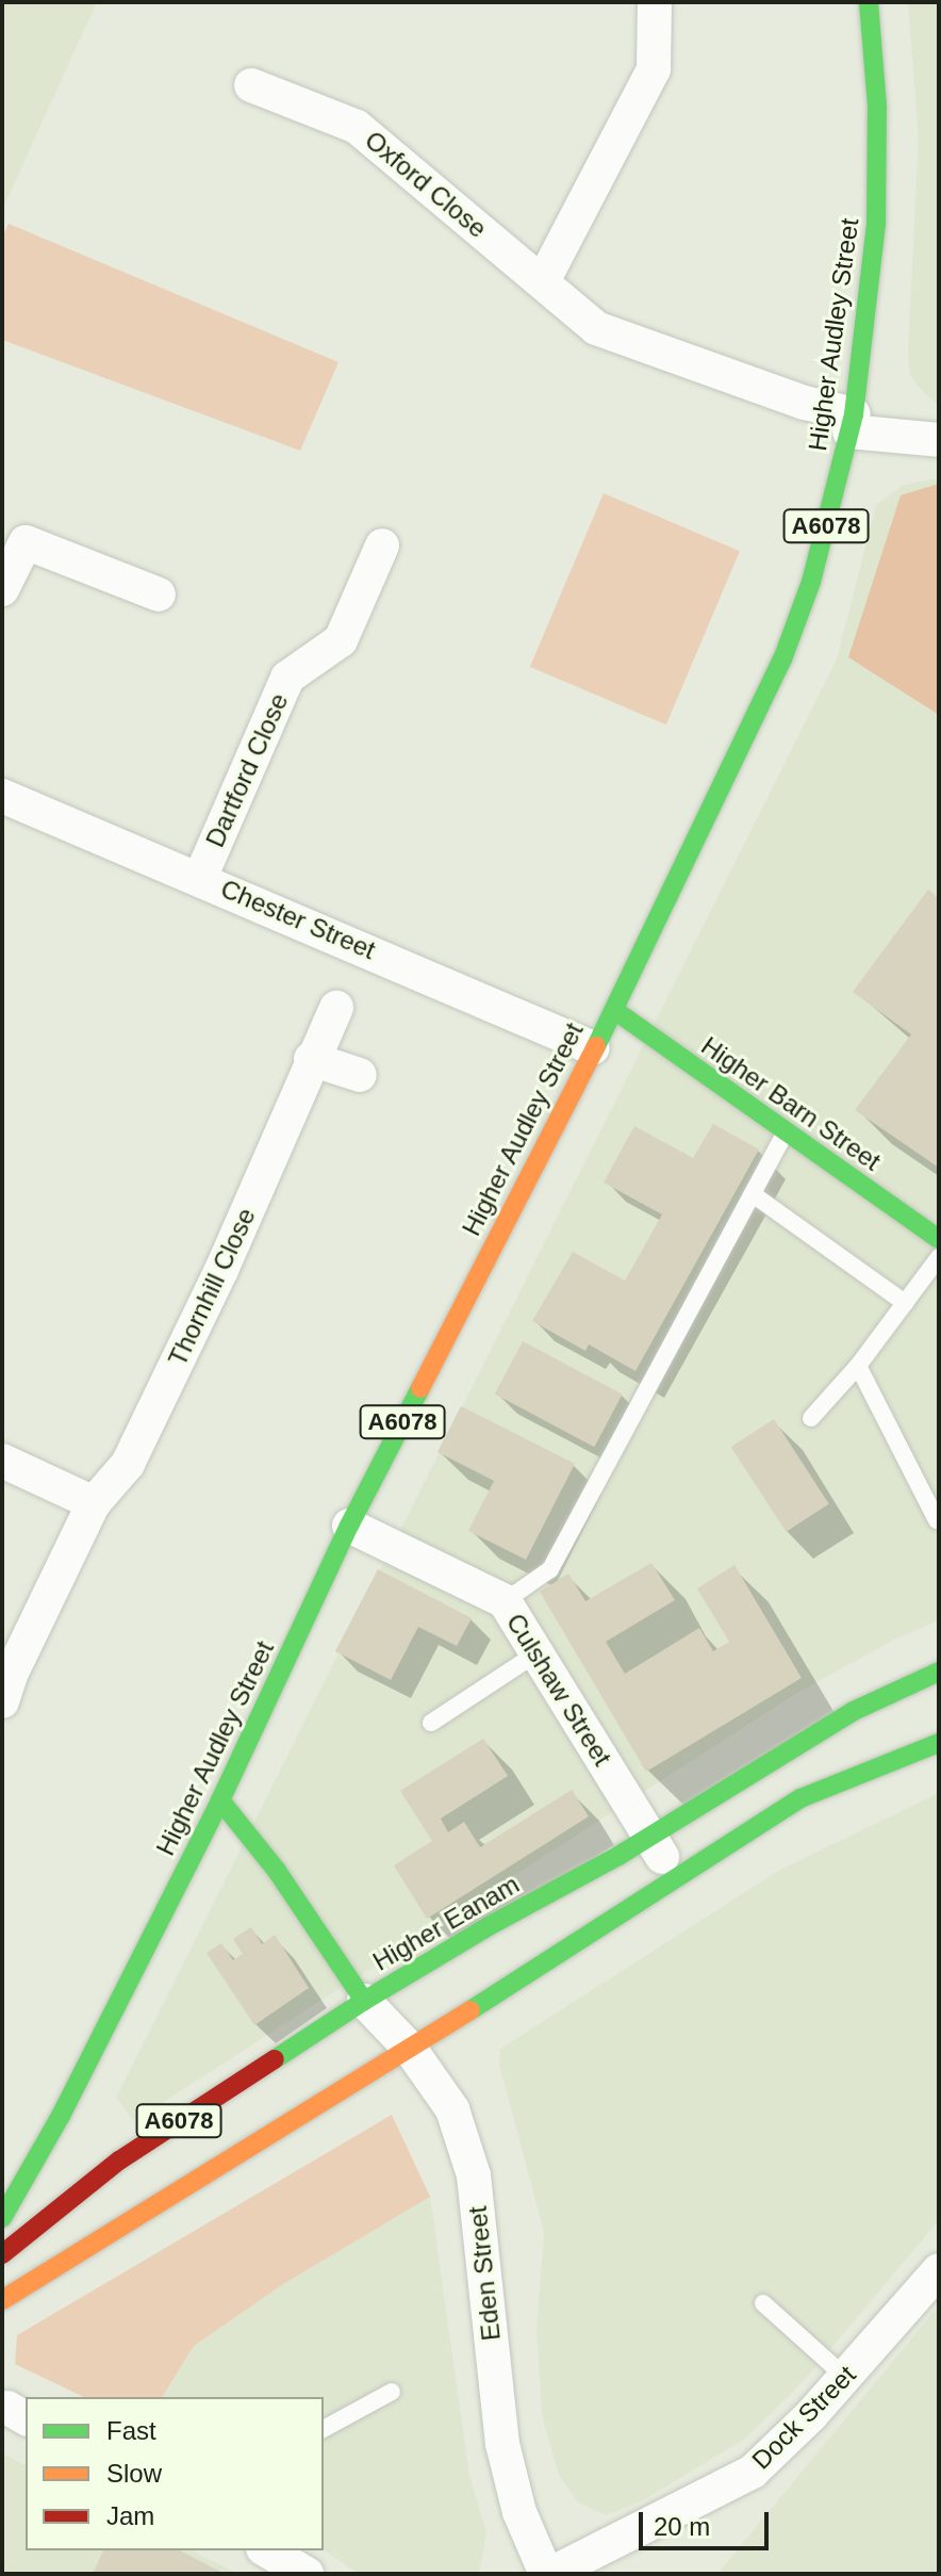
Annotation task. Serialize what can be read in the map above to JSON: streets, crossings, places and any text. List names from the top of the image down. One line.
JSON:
{"streets":{"highway":["Higher Audley Street","A6078","Higher Barn Street","Higher Eanam"],"street":["Oxford Close","Dartford Close","Chester Street","Thornhill Close","Culshaw Street","Eden Street","Dock Street"]},"crossings":[["Oxford Close","Higher Audley Street"],["Higher Audley Street","Chester Street"],["Higher Audley Street","Higher Barn Street"],["Higher Audley Street","Culshaw Street"],["A6078","Culshaw Street"],["A6078","Eden Street"],["Dartford Close","Chester Street"],["Culshaw Street","Higher Eanam"],["Higher Eanam","Eden Street"],["Eden Street","Dock Street"]],"legend":["Fast","Slow","Jam"],"scale_bar":"20 m"}
